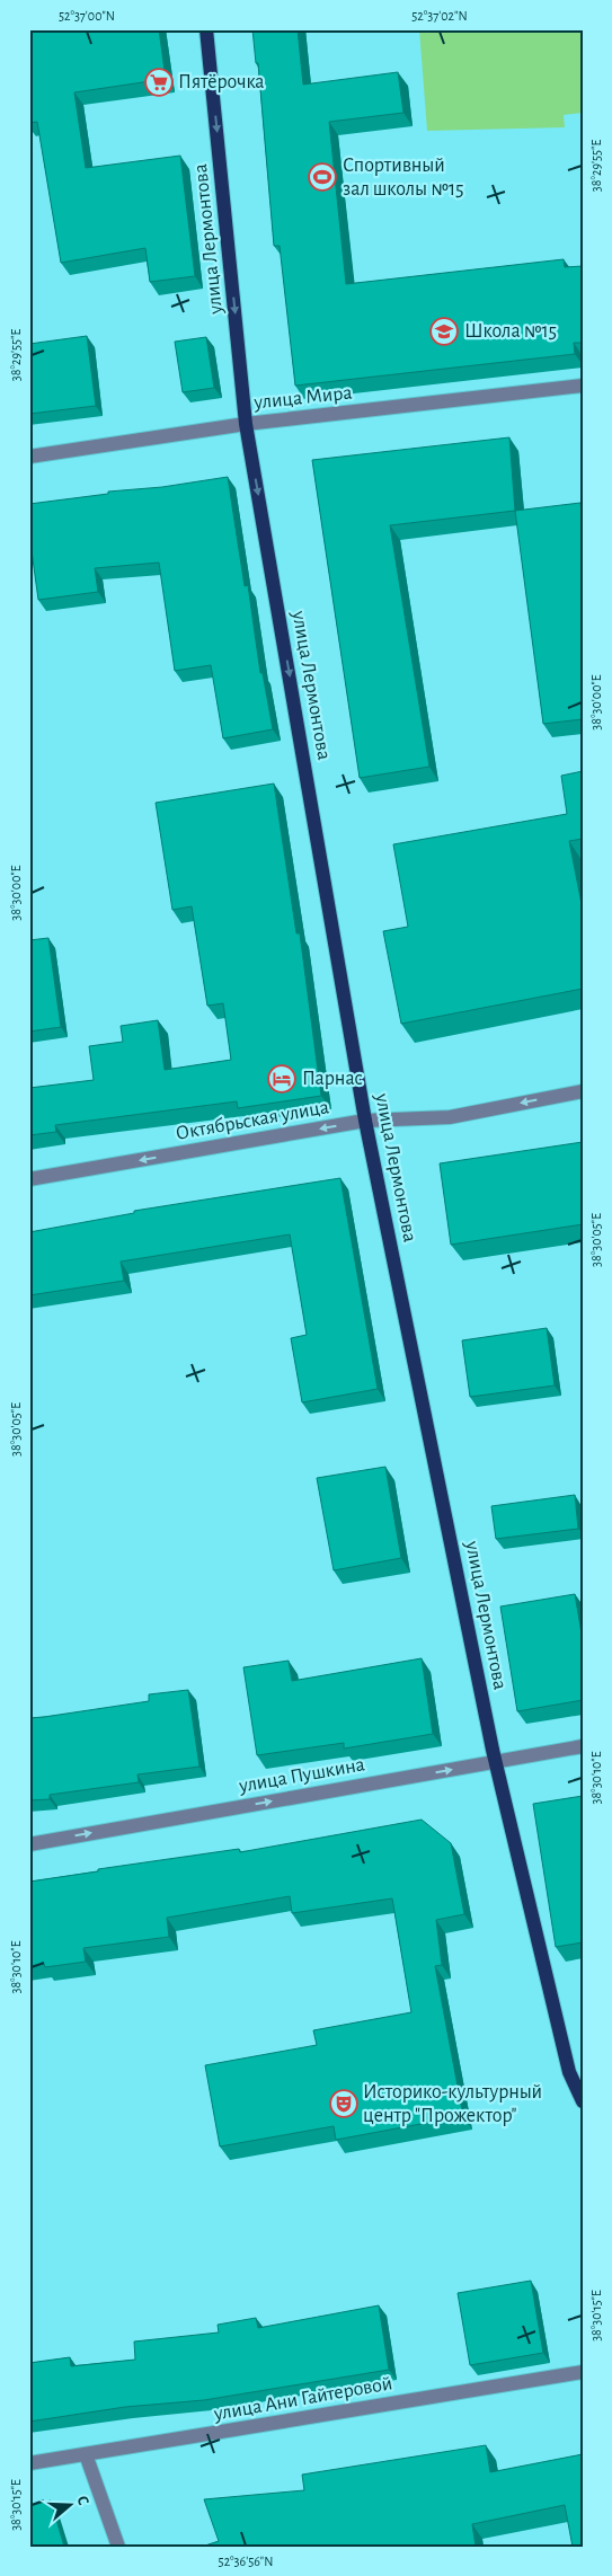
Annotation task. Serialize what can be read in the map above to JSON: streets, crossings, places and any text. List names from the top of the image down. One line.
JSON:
{"streets":{"main road":["улица Лермонтова"],"street":["улица Мира","Октябрьская улица","улица Пушкина","улица Ани Гайтеровой"]},"crossings":[["улица Лермонтова","улица Мира"],["улица Лермонтова","Октябрьская улица"],["улица Лермонтова","улица Пушкина"]],"one_way":["улица Лермонтова","Октябрьская улица","улица Пушкина"],"places":{"supermarket":["Пятёрочка"],"sports":["Спортивный зал школы №15"],"school or university":["Школа №15"],"hotel":["Парнас"],"theatre":["Историко-культурный центр \"Прожектор\""]},"north":"right","coordinates":["52°37'00\"N","52°37'02\"N","38°29'55\"E","38°30'00\"E","38°30'05\"E","38°30'10\"E","38°30'15\"E","52°36'56\"N"]}
